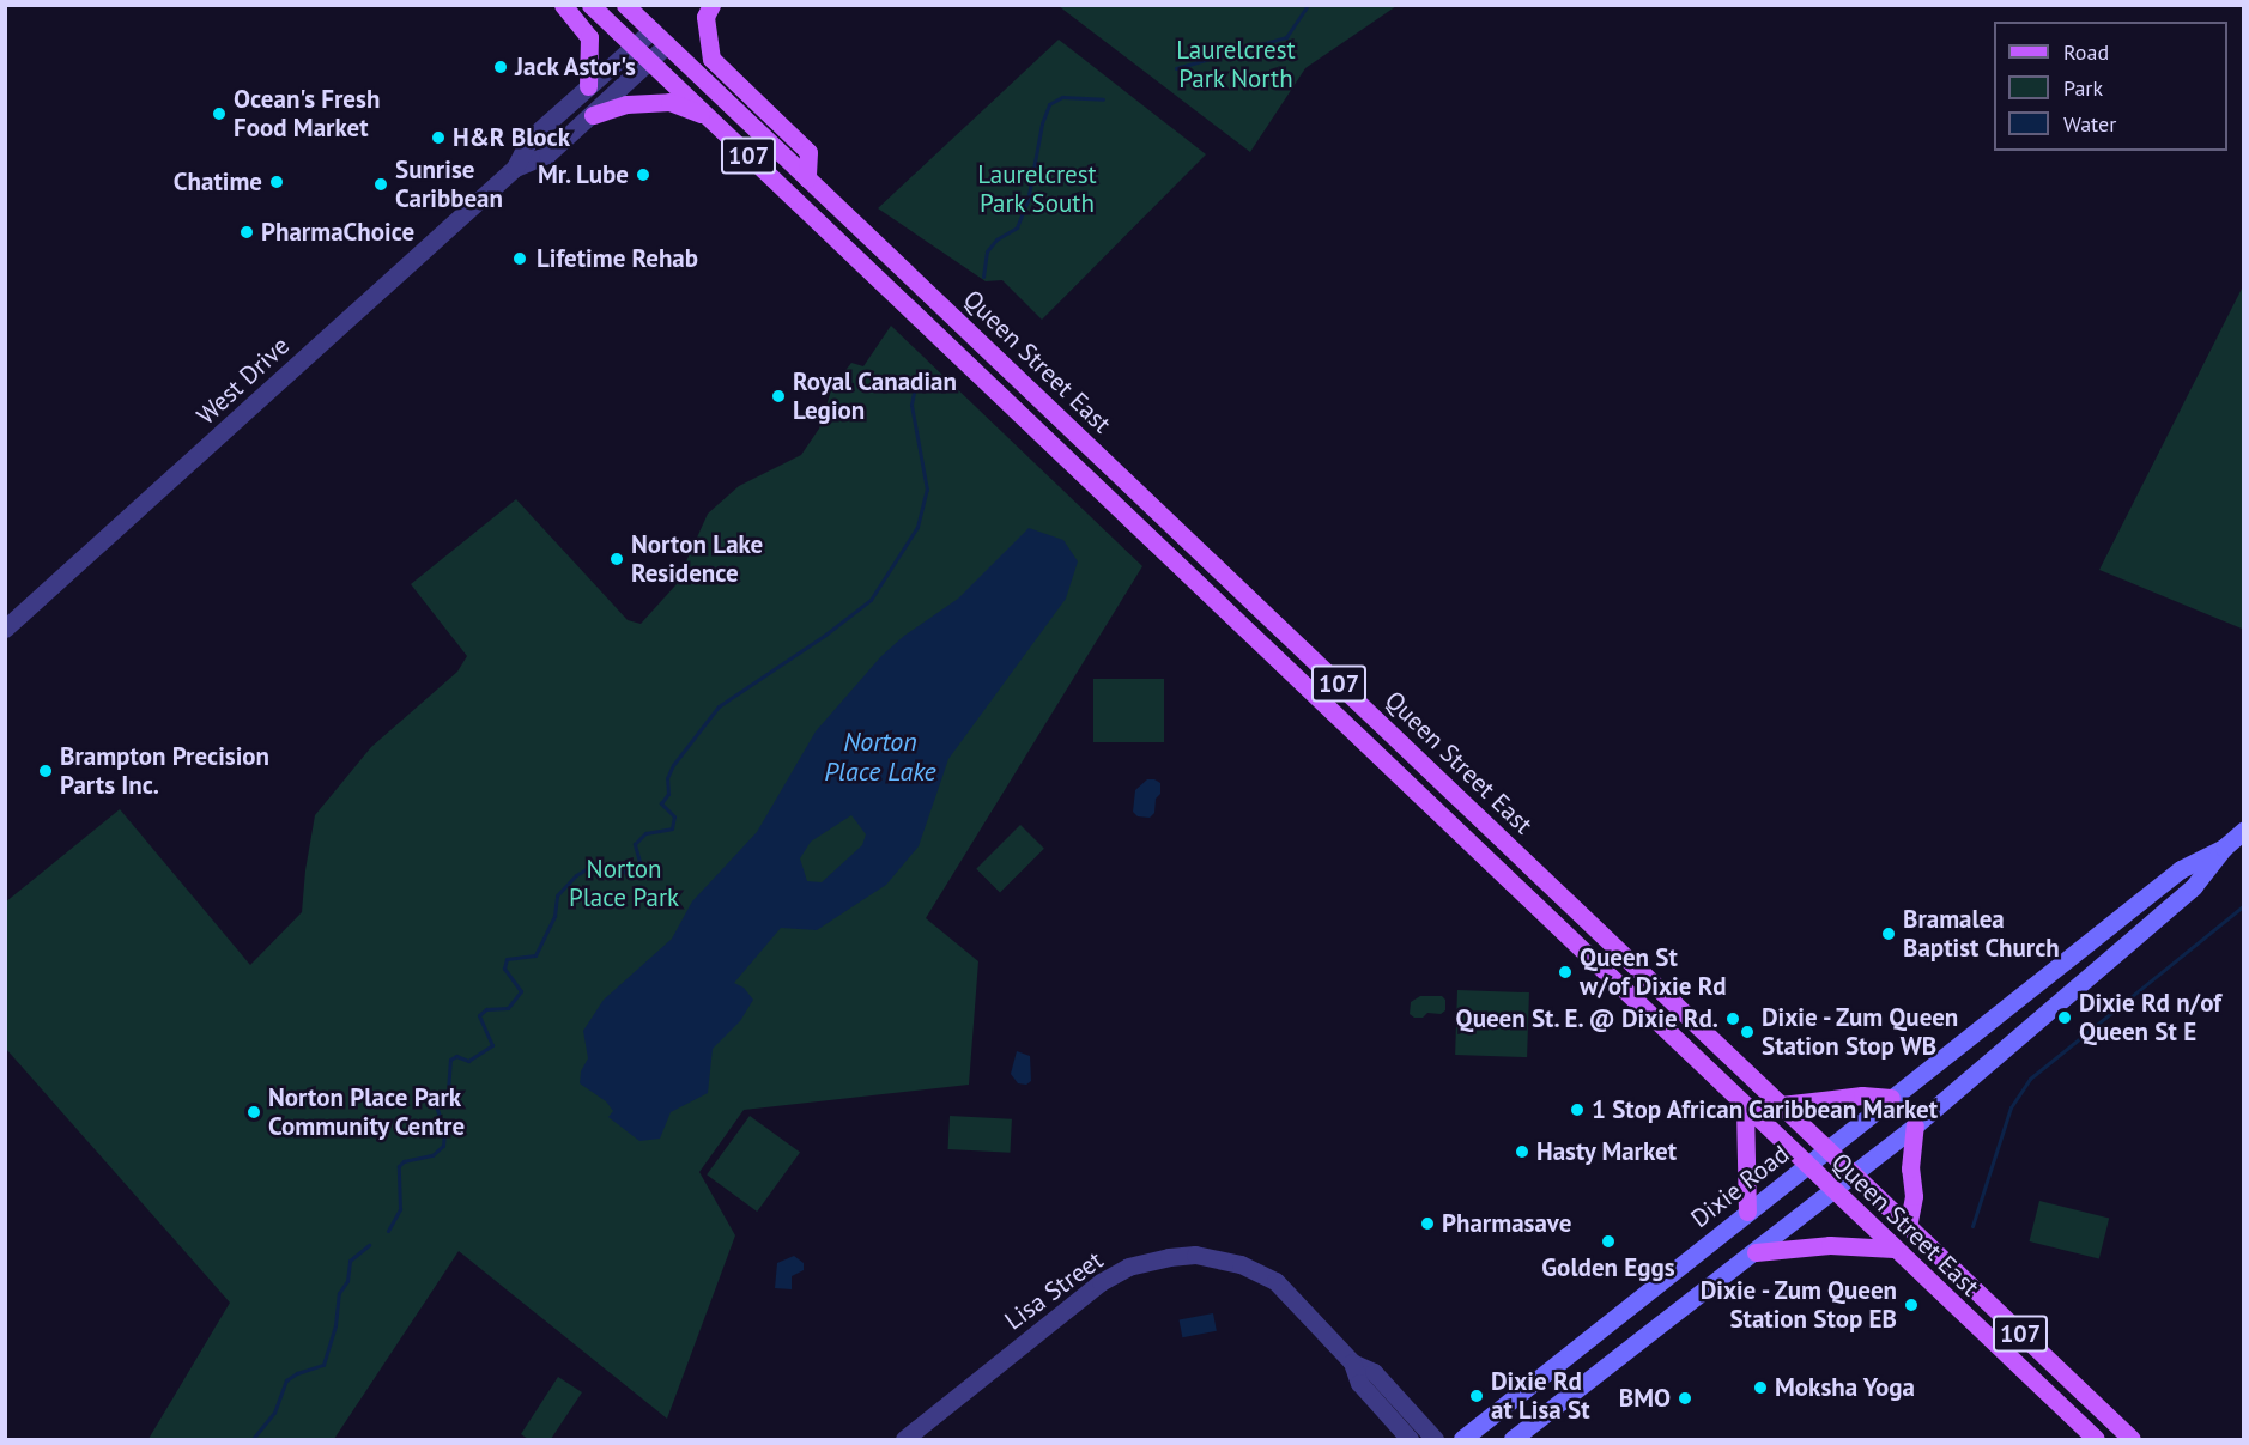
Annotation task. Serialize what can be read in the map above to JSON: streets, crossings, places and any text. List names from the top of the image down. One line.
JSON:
{"streets":{"main road":["107","Queen Street East","Dixie Road"],"street":["West Drive","Lisa Street"]},"crossings":[["Queen Street East","West Drive"],["Queen Street East","Dixie Road"]],"water":["Norton Place Lake"],"parks":["Laurelcrest Park North","Laurelcrest Park South","Norton Place Park"],"places":["Jack Astor's","Ocean's Fresh Food Market","H&R Block","Mr. Lube","Chatime","Sunrise Caribbean","PharmaChoice","Lifetime Rehab","Royal Canadian Legion","Norton Lake Residence","Brampton Precision Parts Inc.","Bramalea Baptist Church","Queen St w/of Dixie Rd","Dixie Rd n/of Queen St E","Queen St. E. @ Dixie Rd.","Dixie - Zum Queen Station Stop WB","1 Stop African Caribbean Market","Norton Place Park Community Centre","Hasty Market","Pharmasave","Golden Eggs","Dixie - Zum Queen Station Stop EB","Moksha Yoga","Dixie Rd at Lisa St","BMO"],"legend":["Road","Park","Water"]}
